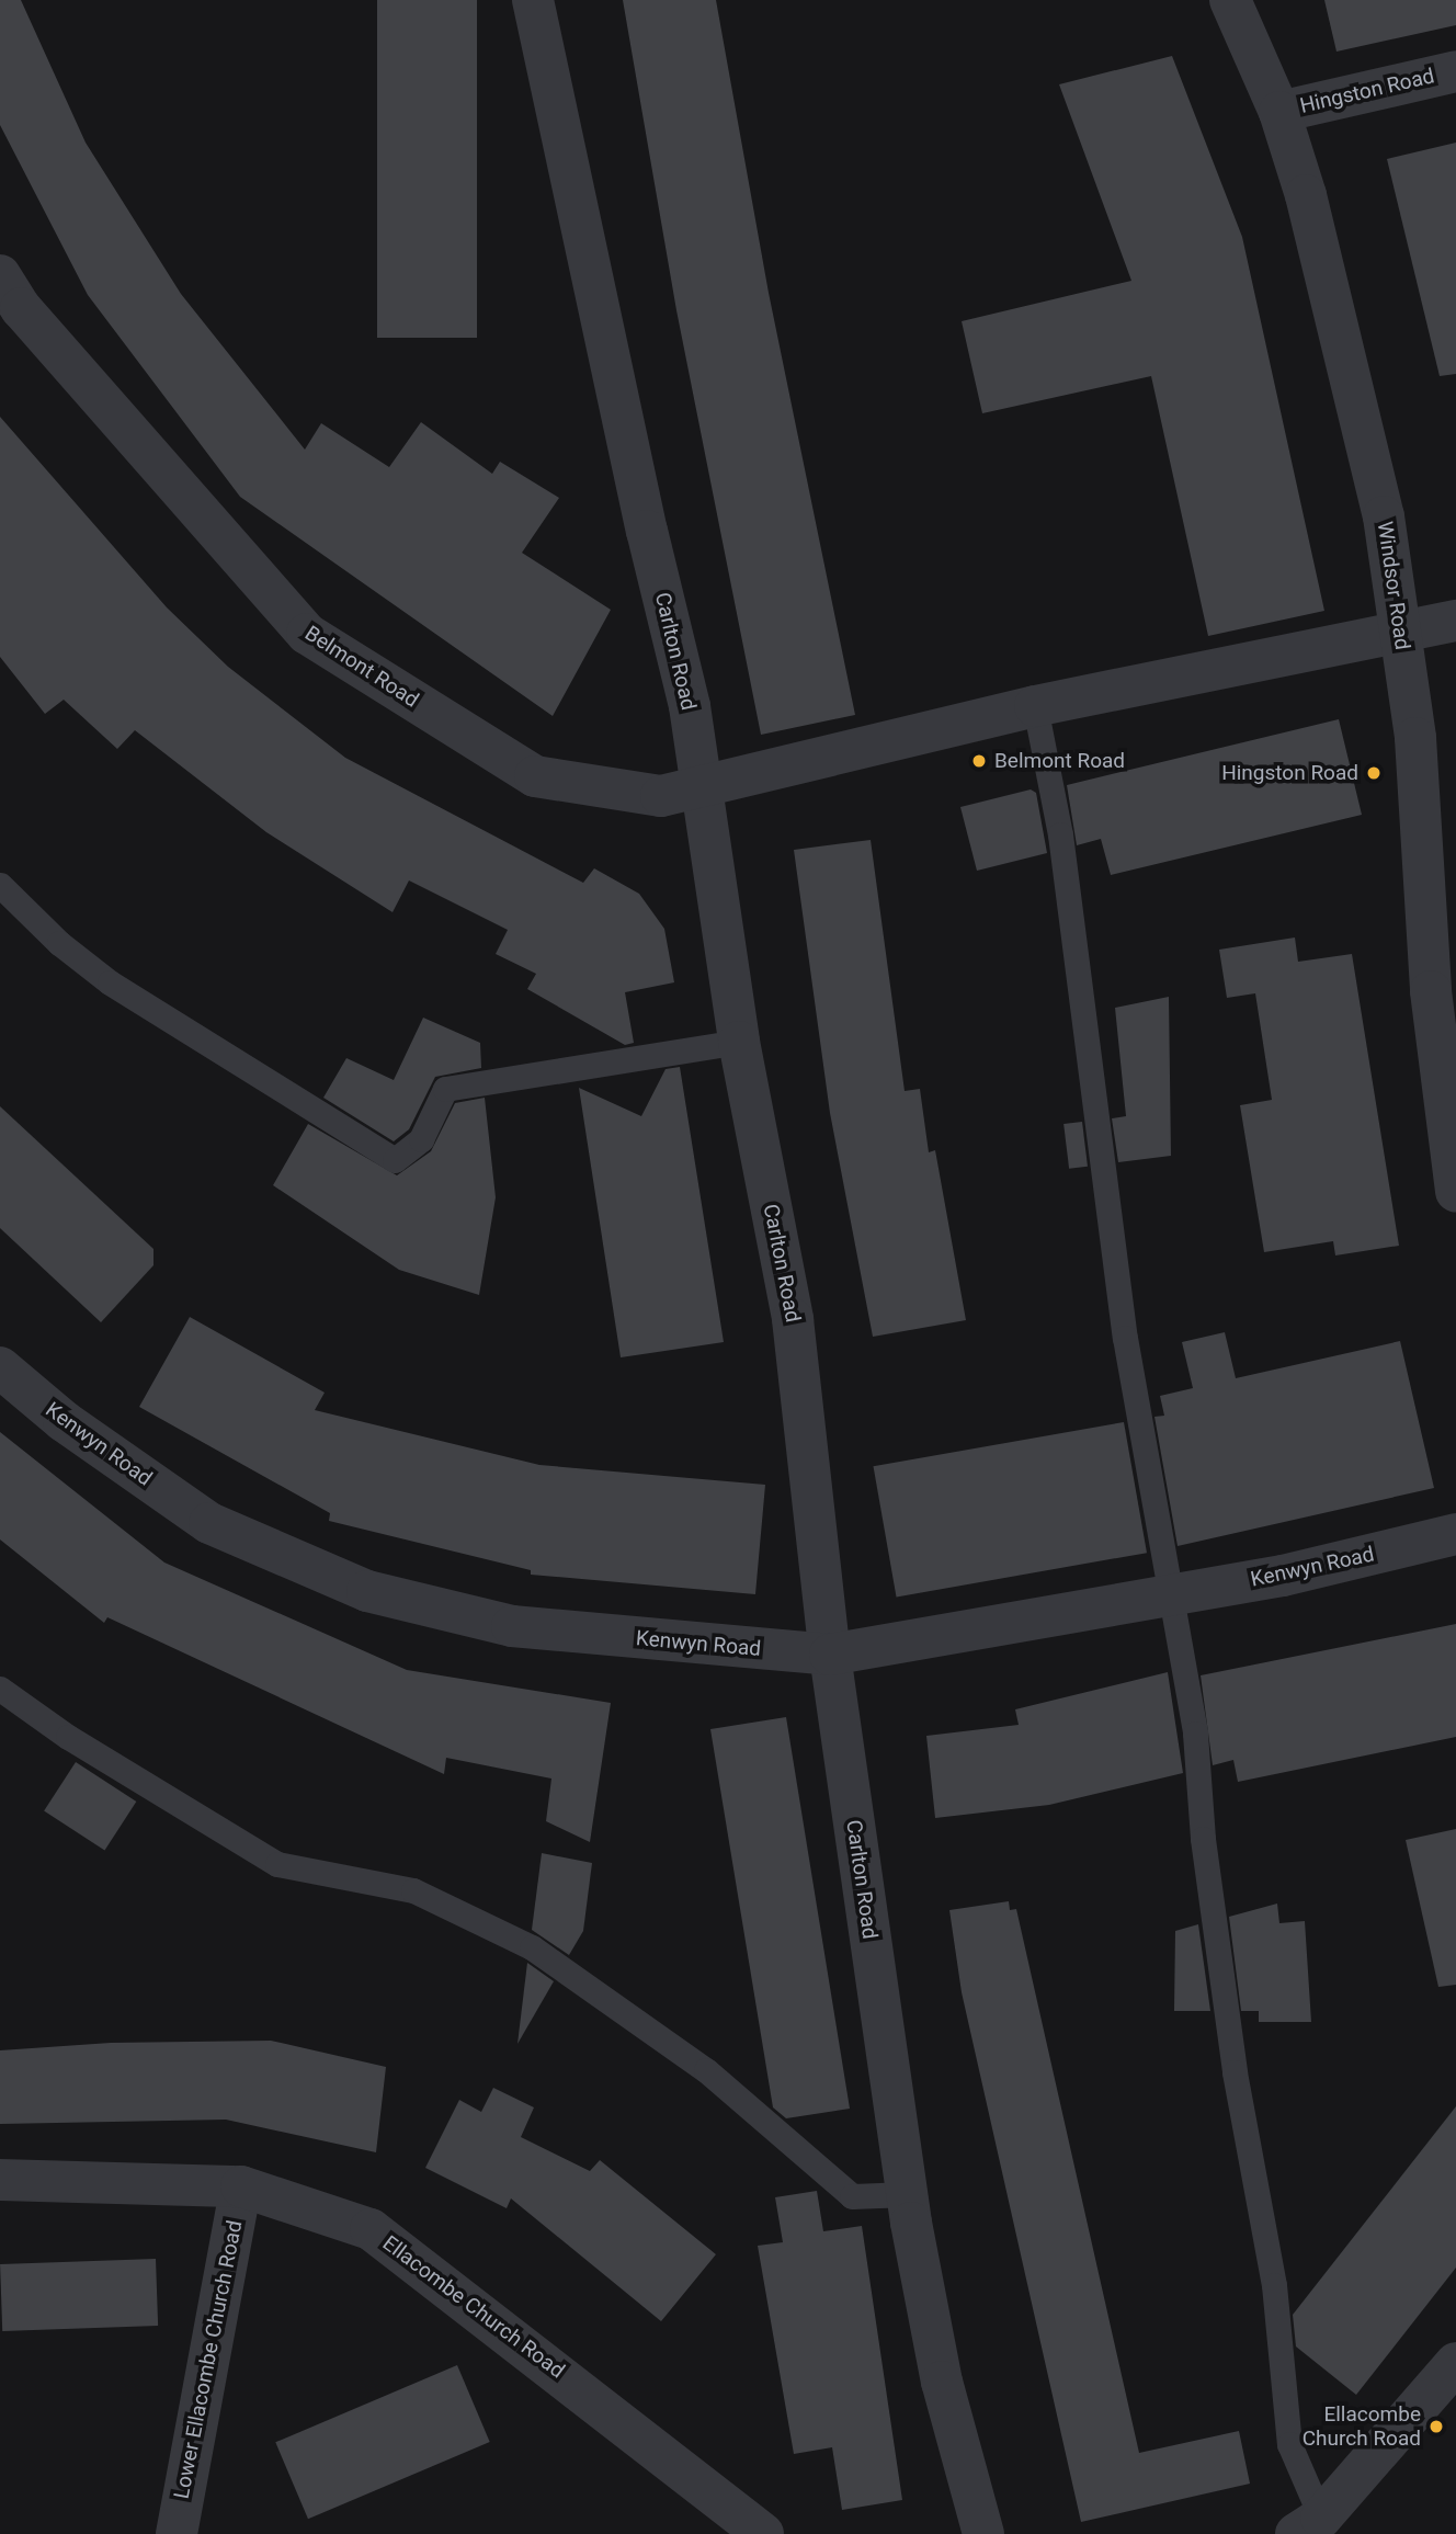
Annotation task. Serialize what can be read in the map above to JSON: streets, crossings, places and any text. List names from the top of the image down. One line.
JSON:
{"streets":{"street":["Hingston Road","Windsor Road","Carlton Road","Belmont Road","Kenwyn Road","Ellacombe Church Road","Lower Ellacombe Church Road"]},"crossings":[["Hingston Road","Windsor Road"],["Windsor Road","Belmont Road"],["Carlton Road","Belmont Road"],["Carlton Road","Kenwyn Road"],["Ellacombe Church Road","Lower Ellacombe Church Road"]],"places":["Belmont Road","Hingston Road","Ellacombe Church Road"]}
